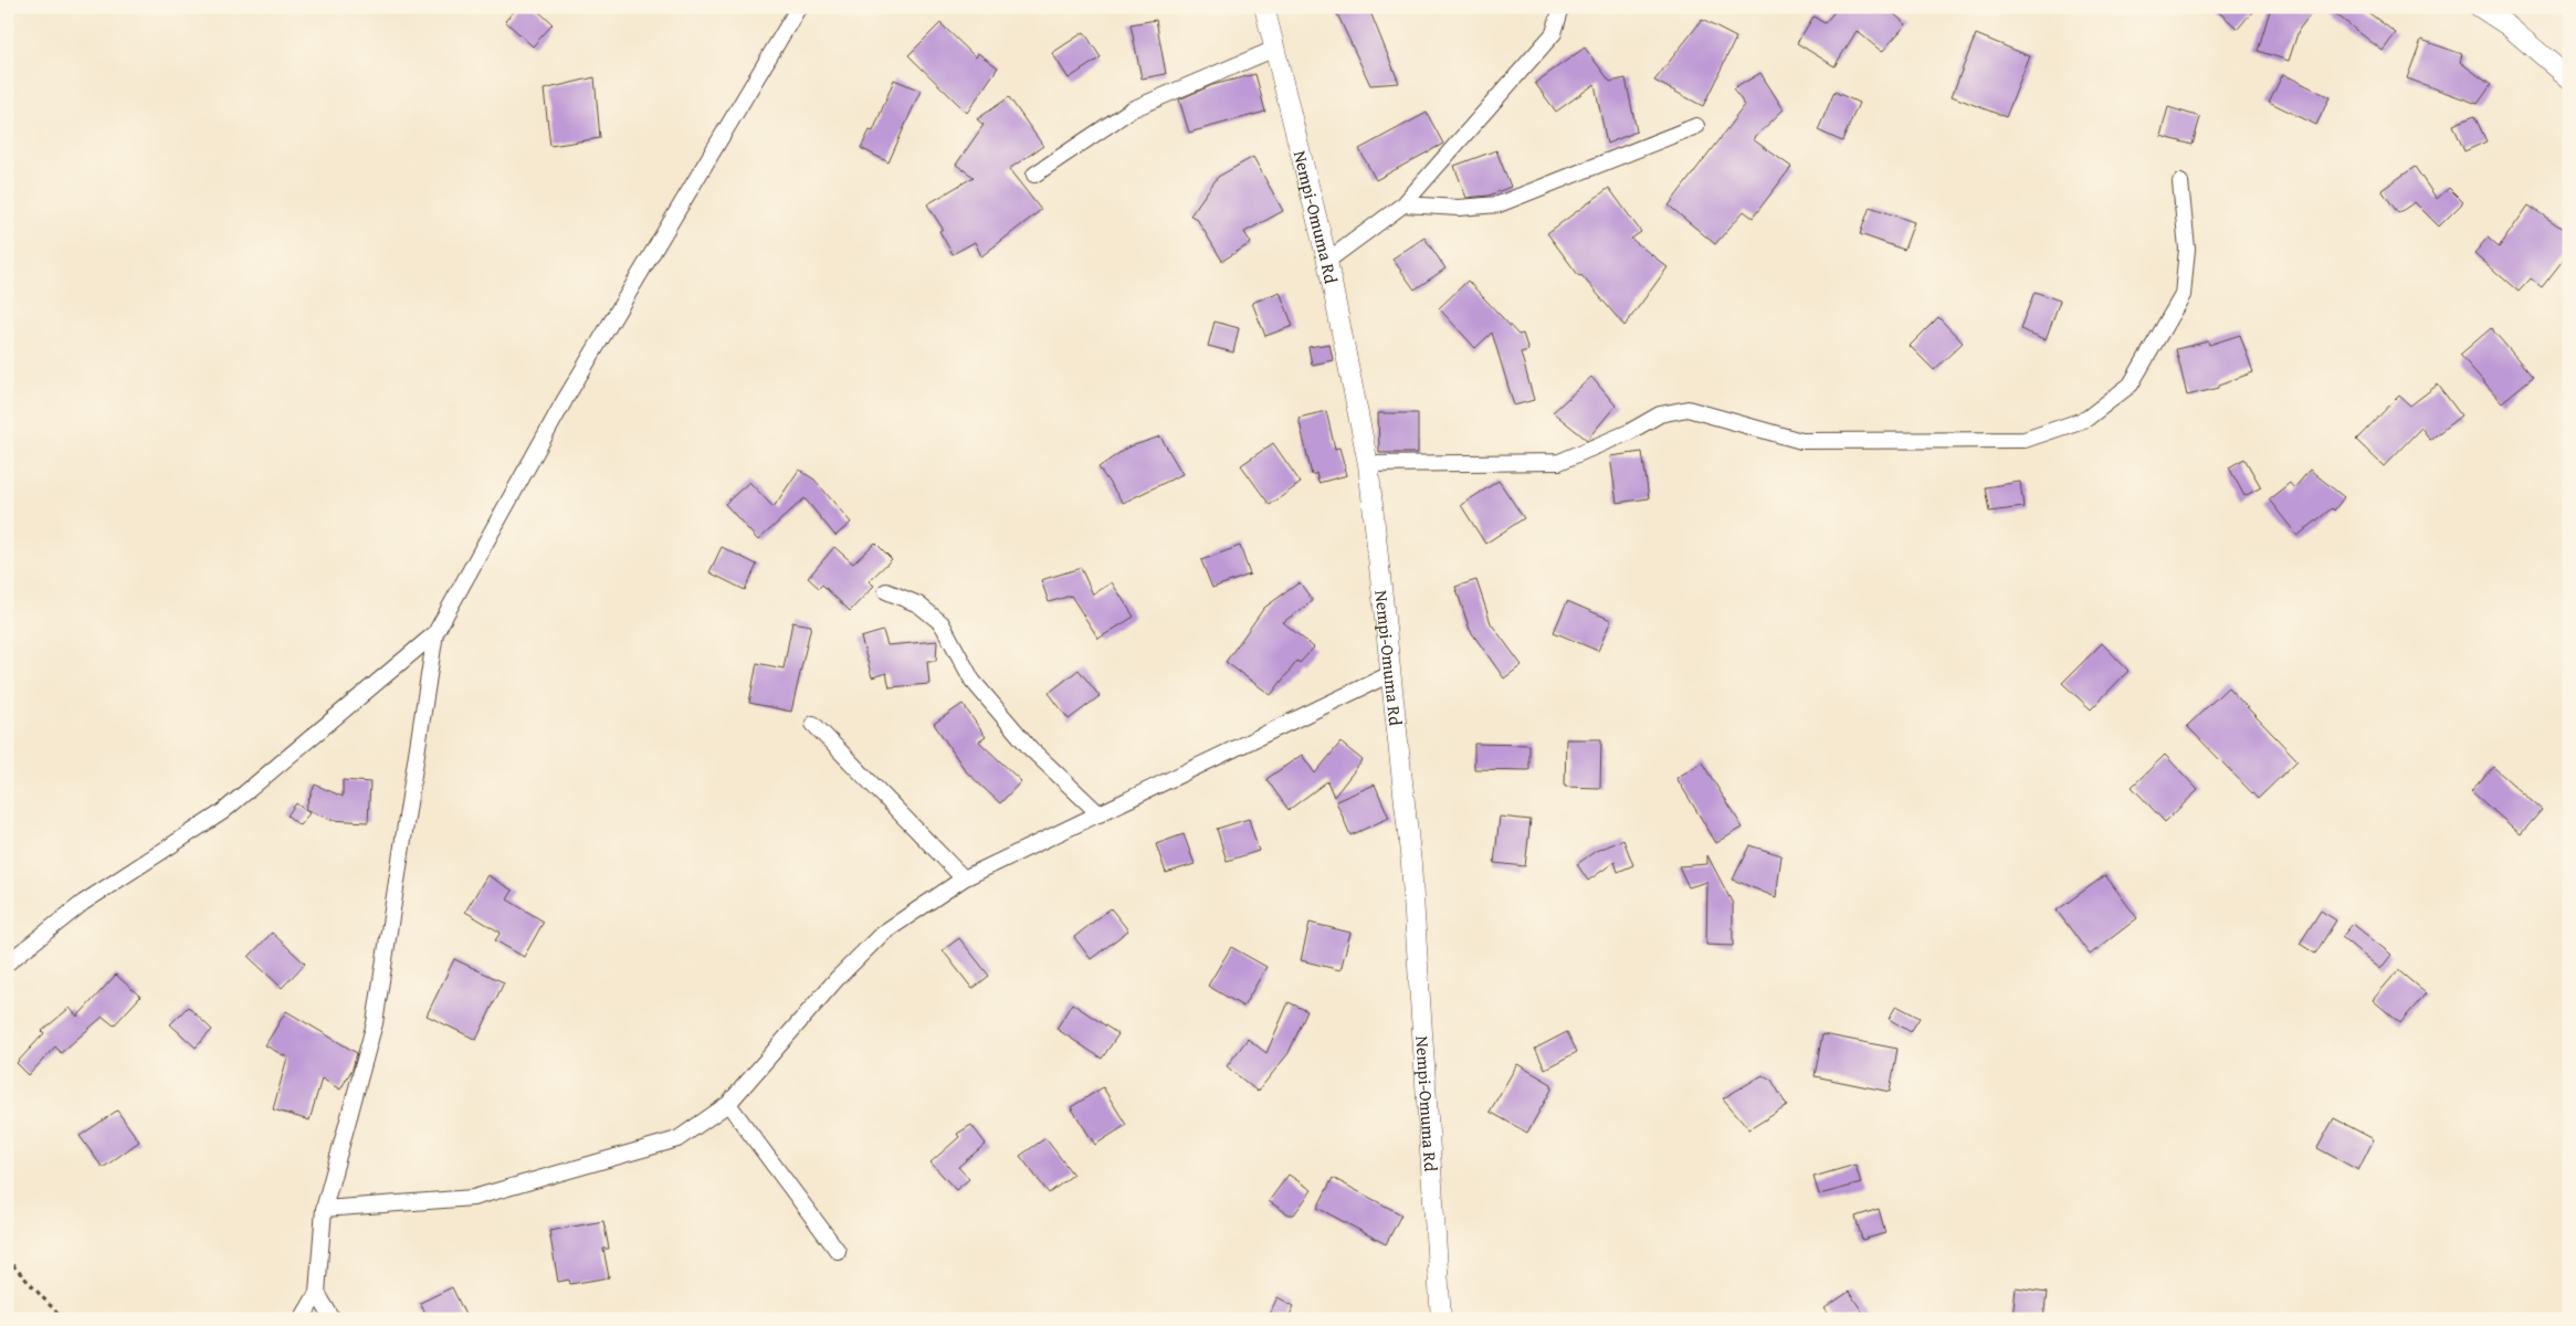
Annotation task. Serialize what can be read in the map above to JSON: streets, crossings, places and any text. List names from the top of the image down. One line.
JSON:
{"streets":{"street":["Nempi-Omuma Rd"]}}
